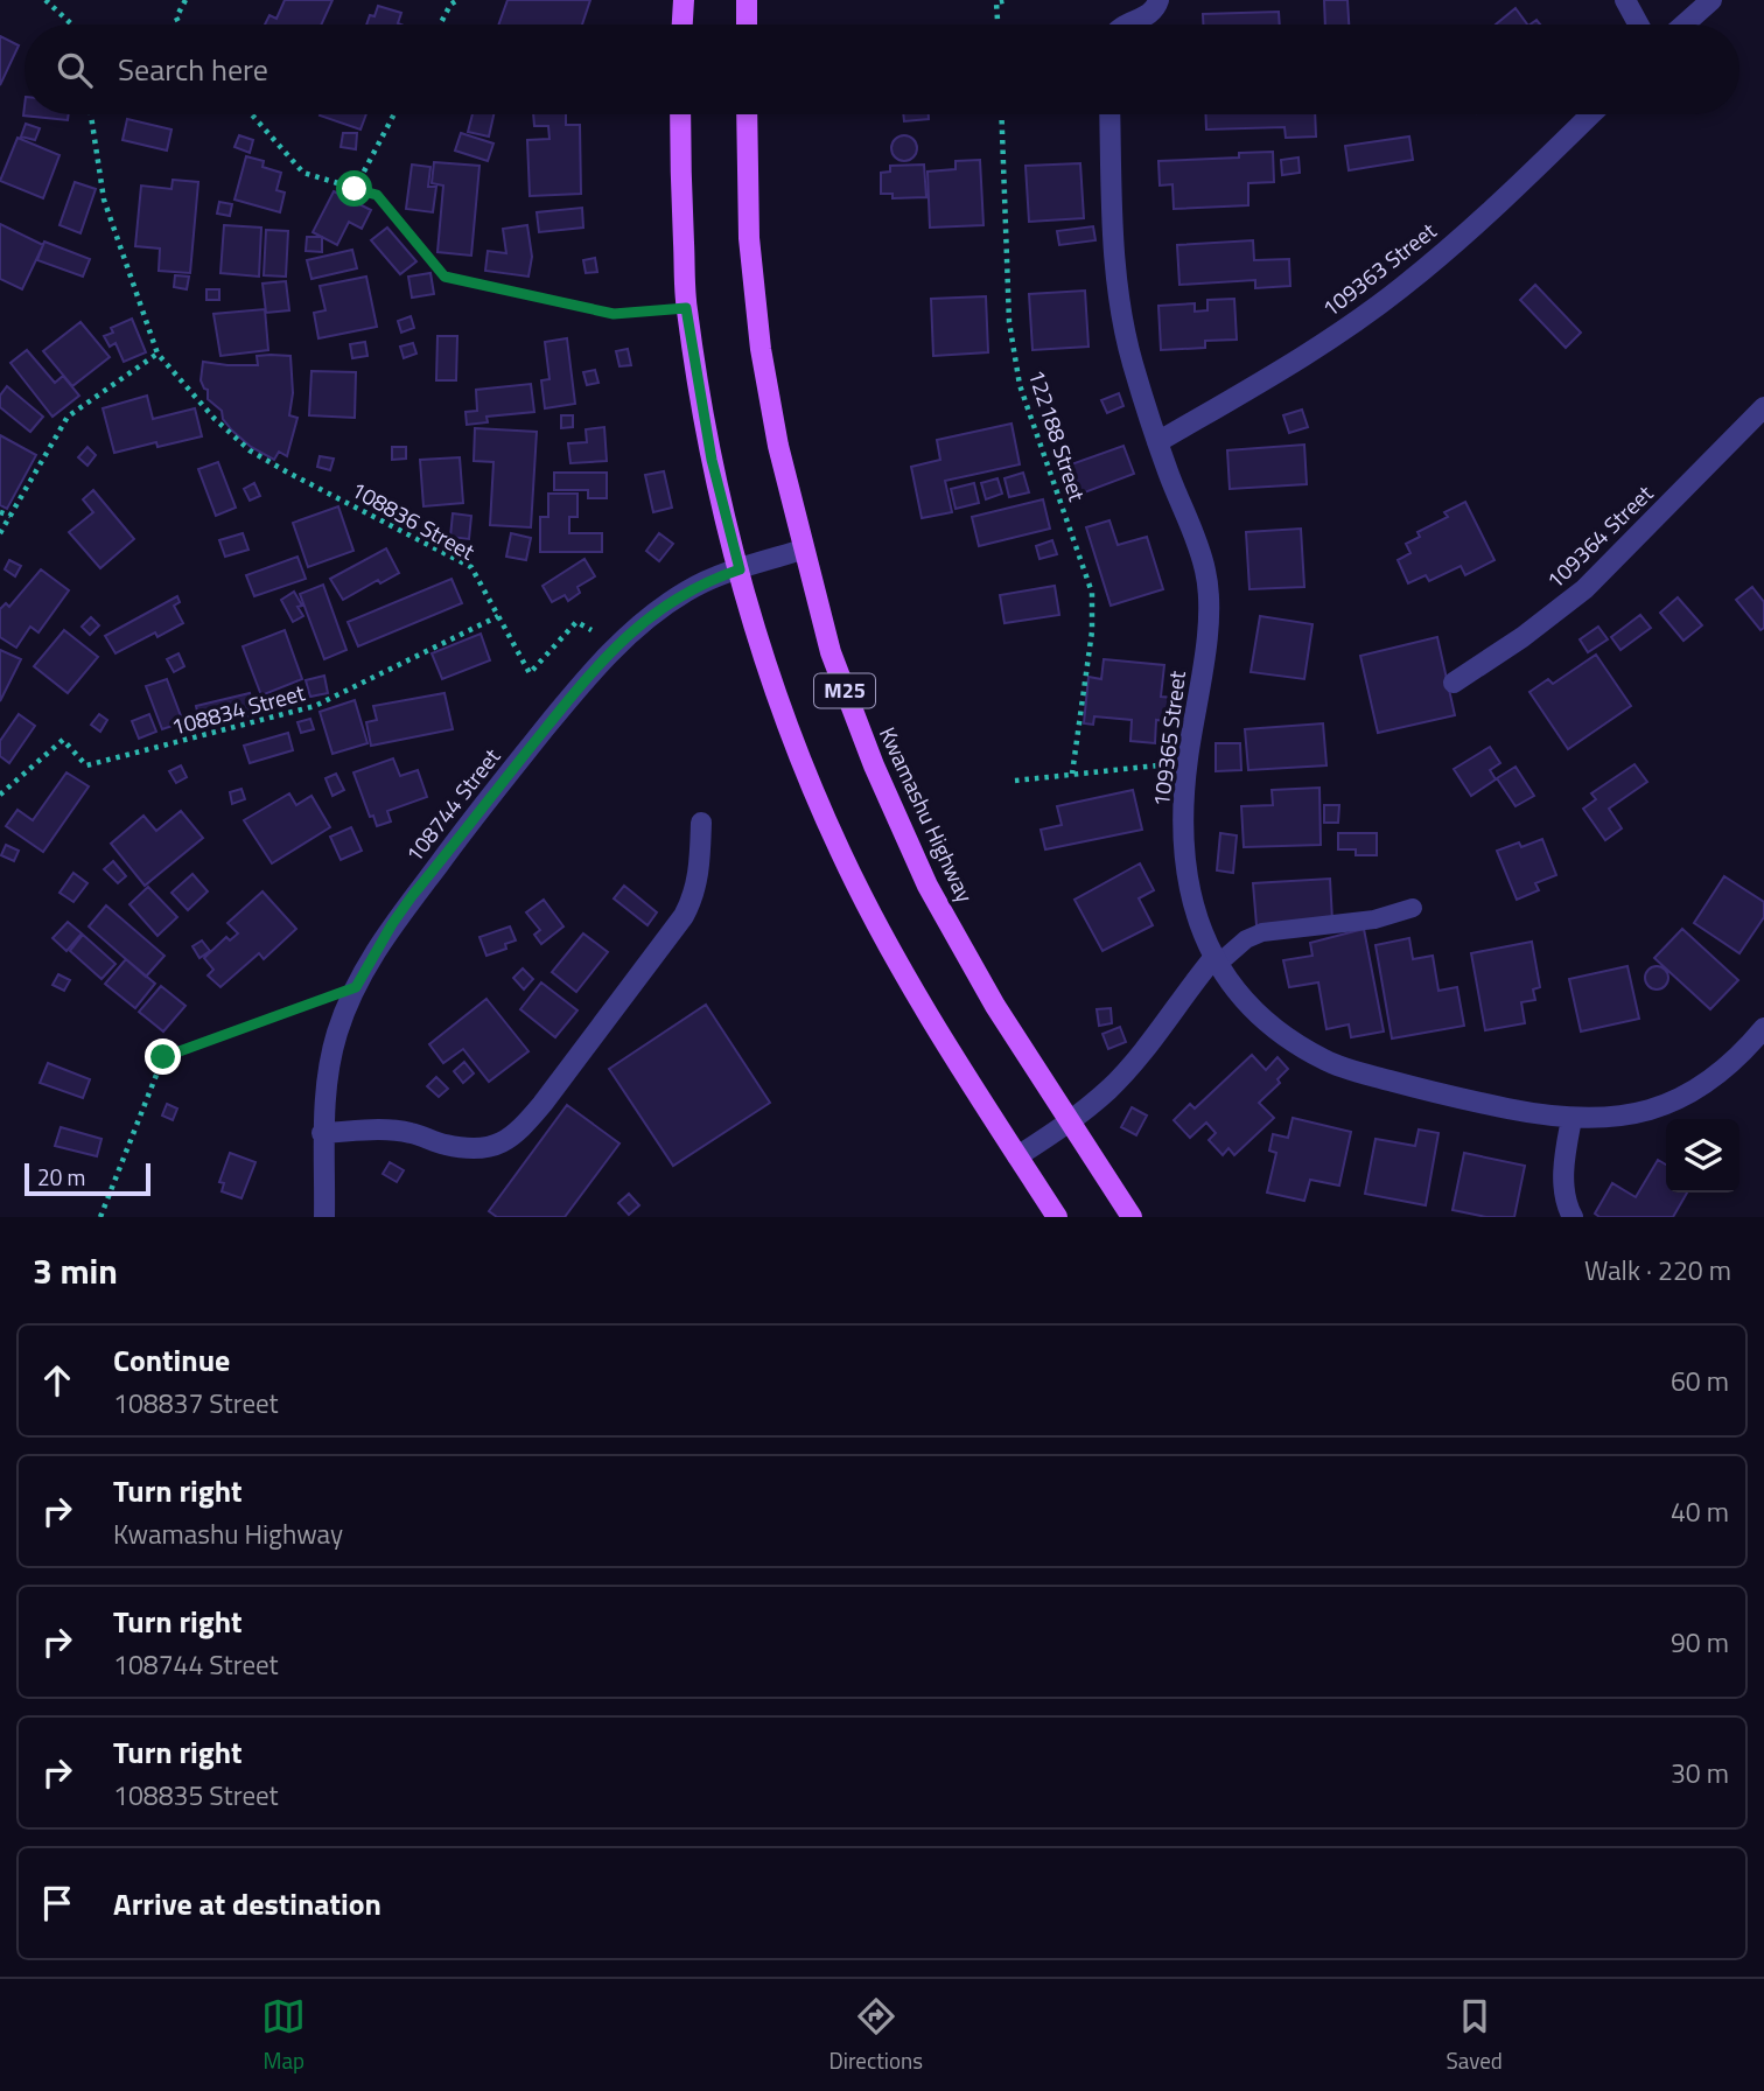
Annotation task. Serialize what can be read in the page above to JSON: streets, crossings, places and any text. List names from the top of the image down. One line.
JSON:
{"streets":{"main road":["M25","Kwamashu Highway"],"street":["109363 Street","109364 Street","109365 Street","108744 Street"],"path":["122188 Street","108836 Street","108834 Street"]},"crossings":[["109363 Street","109365 Street"],["108836 Street","108834 Street"],["108836 Street","108744 Street"],["M25","108744 Street"],["108744 Street","Kwamashu Highway"]],"scale_bar":"20 m","page":{"search":"Search here","scale":"20 m","heading":["3 min","Walk · 220 m"],"list":[["Continue","108837 Street","60 m"],["Turn right","Kwamashu Highway","40 m"],["Turn right","108744 Street","90 m"],["Turn right","108835 Street","30 m"],"Arrive at destination"],"nav":["Map","Directions","Saved"]}}
